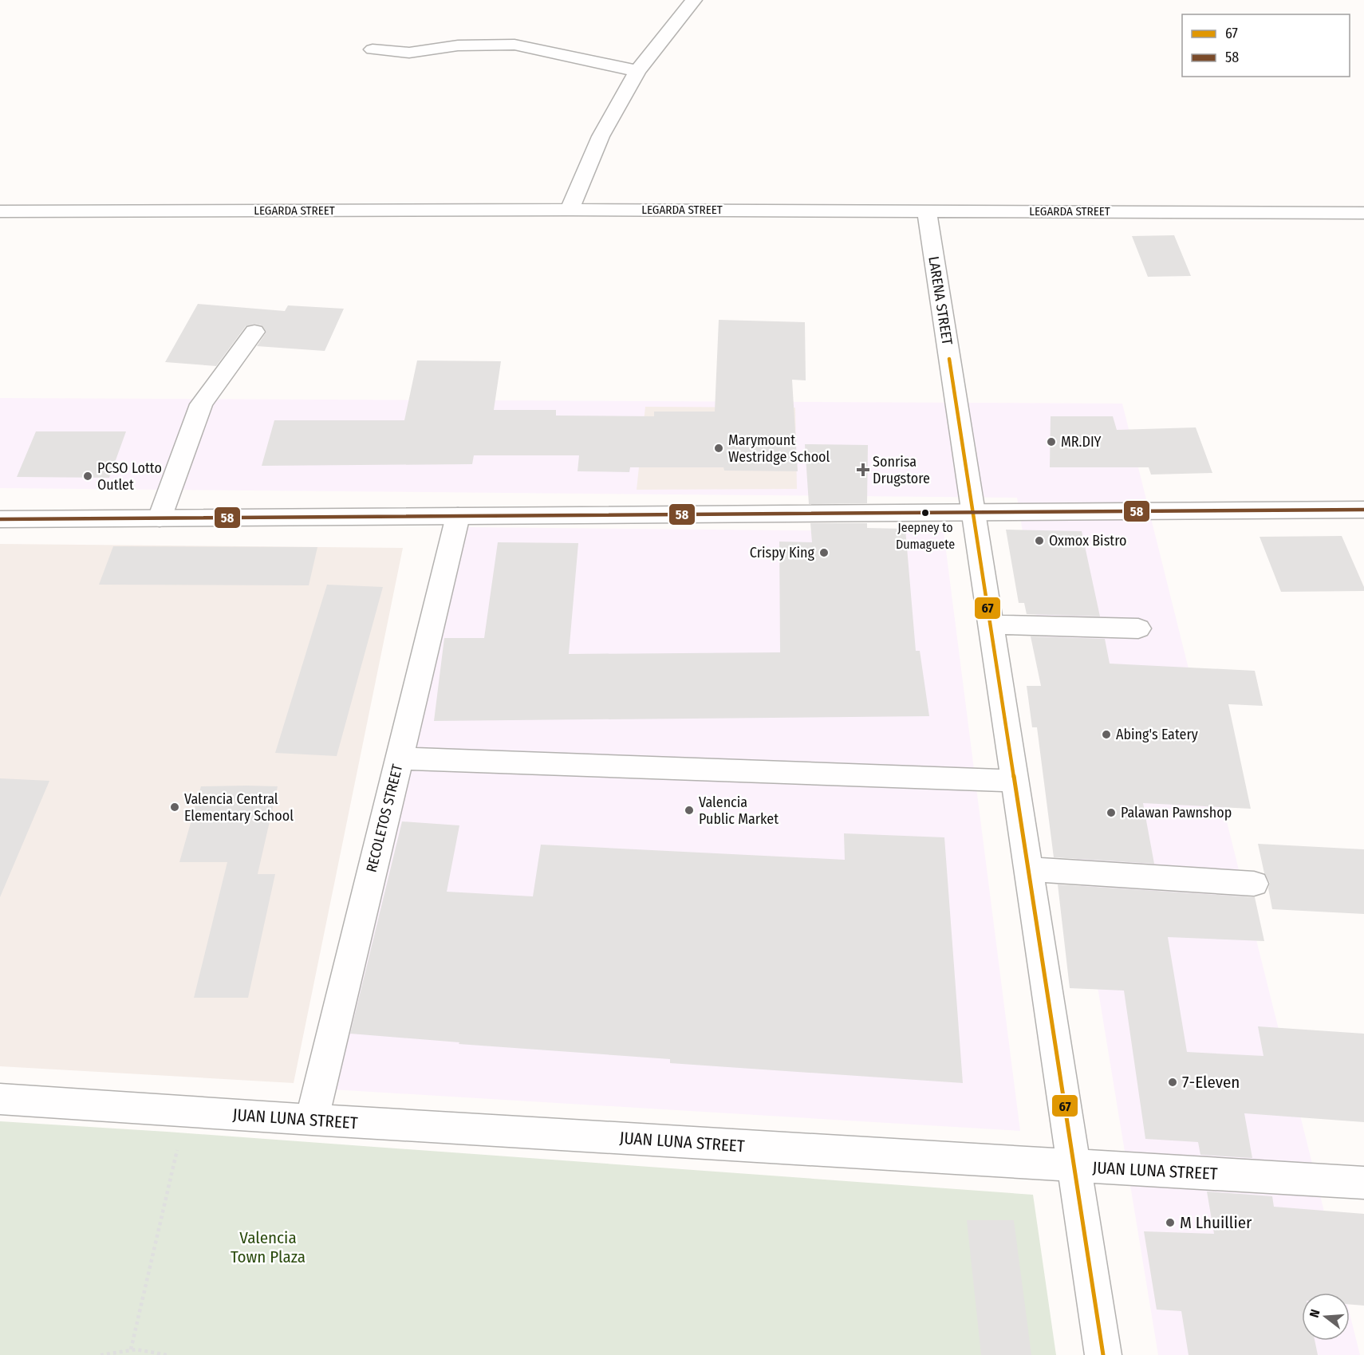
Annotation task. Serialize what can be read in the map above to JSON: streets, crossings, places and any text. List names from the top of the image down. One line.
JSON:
{"streets":{"street":["LEGARDA STREET","LARENA STREET","RECOLETOS STREET","JUAN LUNA STREET"]},"crossings":[["LEGARDA STREET","LARENA STREET"],["LARENA STREET","JUAN LUNA STREET"],["RECOLETOS STREET","JUAN LUNA STREET"]],"parks":["Valencia Town Plaza"],"places":{"other":["MR.DIY","Marymount Westridge School","PCSO Lotto Outlet","Jeepney to Dumaguete","Oxmox Bistro","Crispy King","Abing's Eatery","Valencia Central Elementary School","Valencia Public Market","Palawan Pawnshop","7-Eleven","M Lhuillier"],"health":["Sonrisa Drugstore"]},"lines":["transit line 67","transit line 58"],"legend":["67","58"],"north":"left"}
